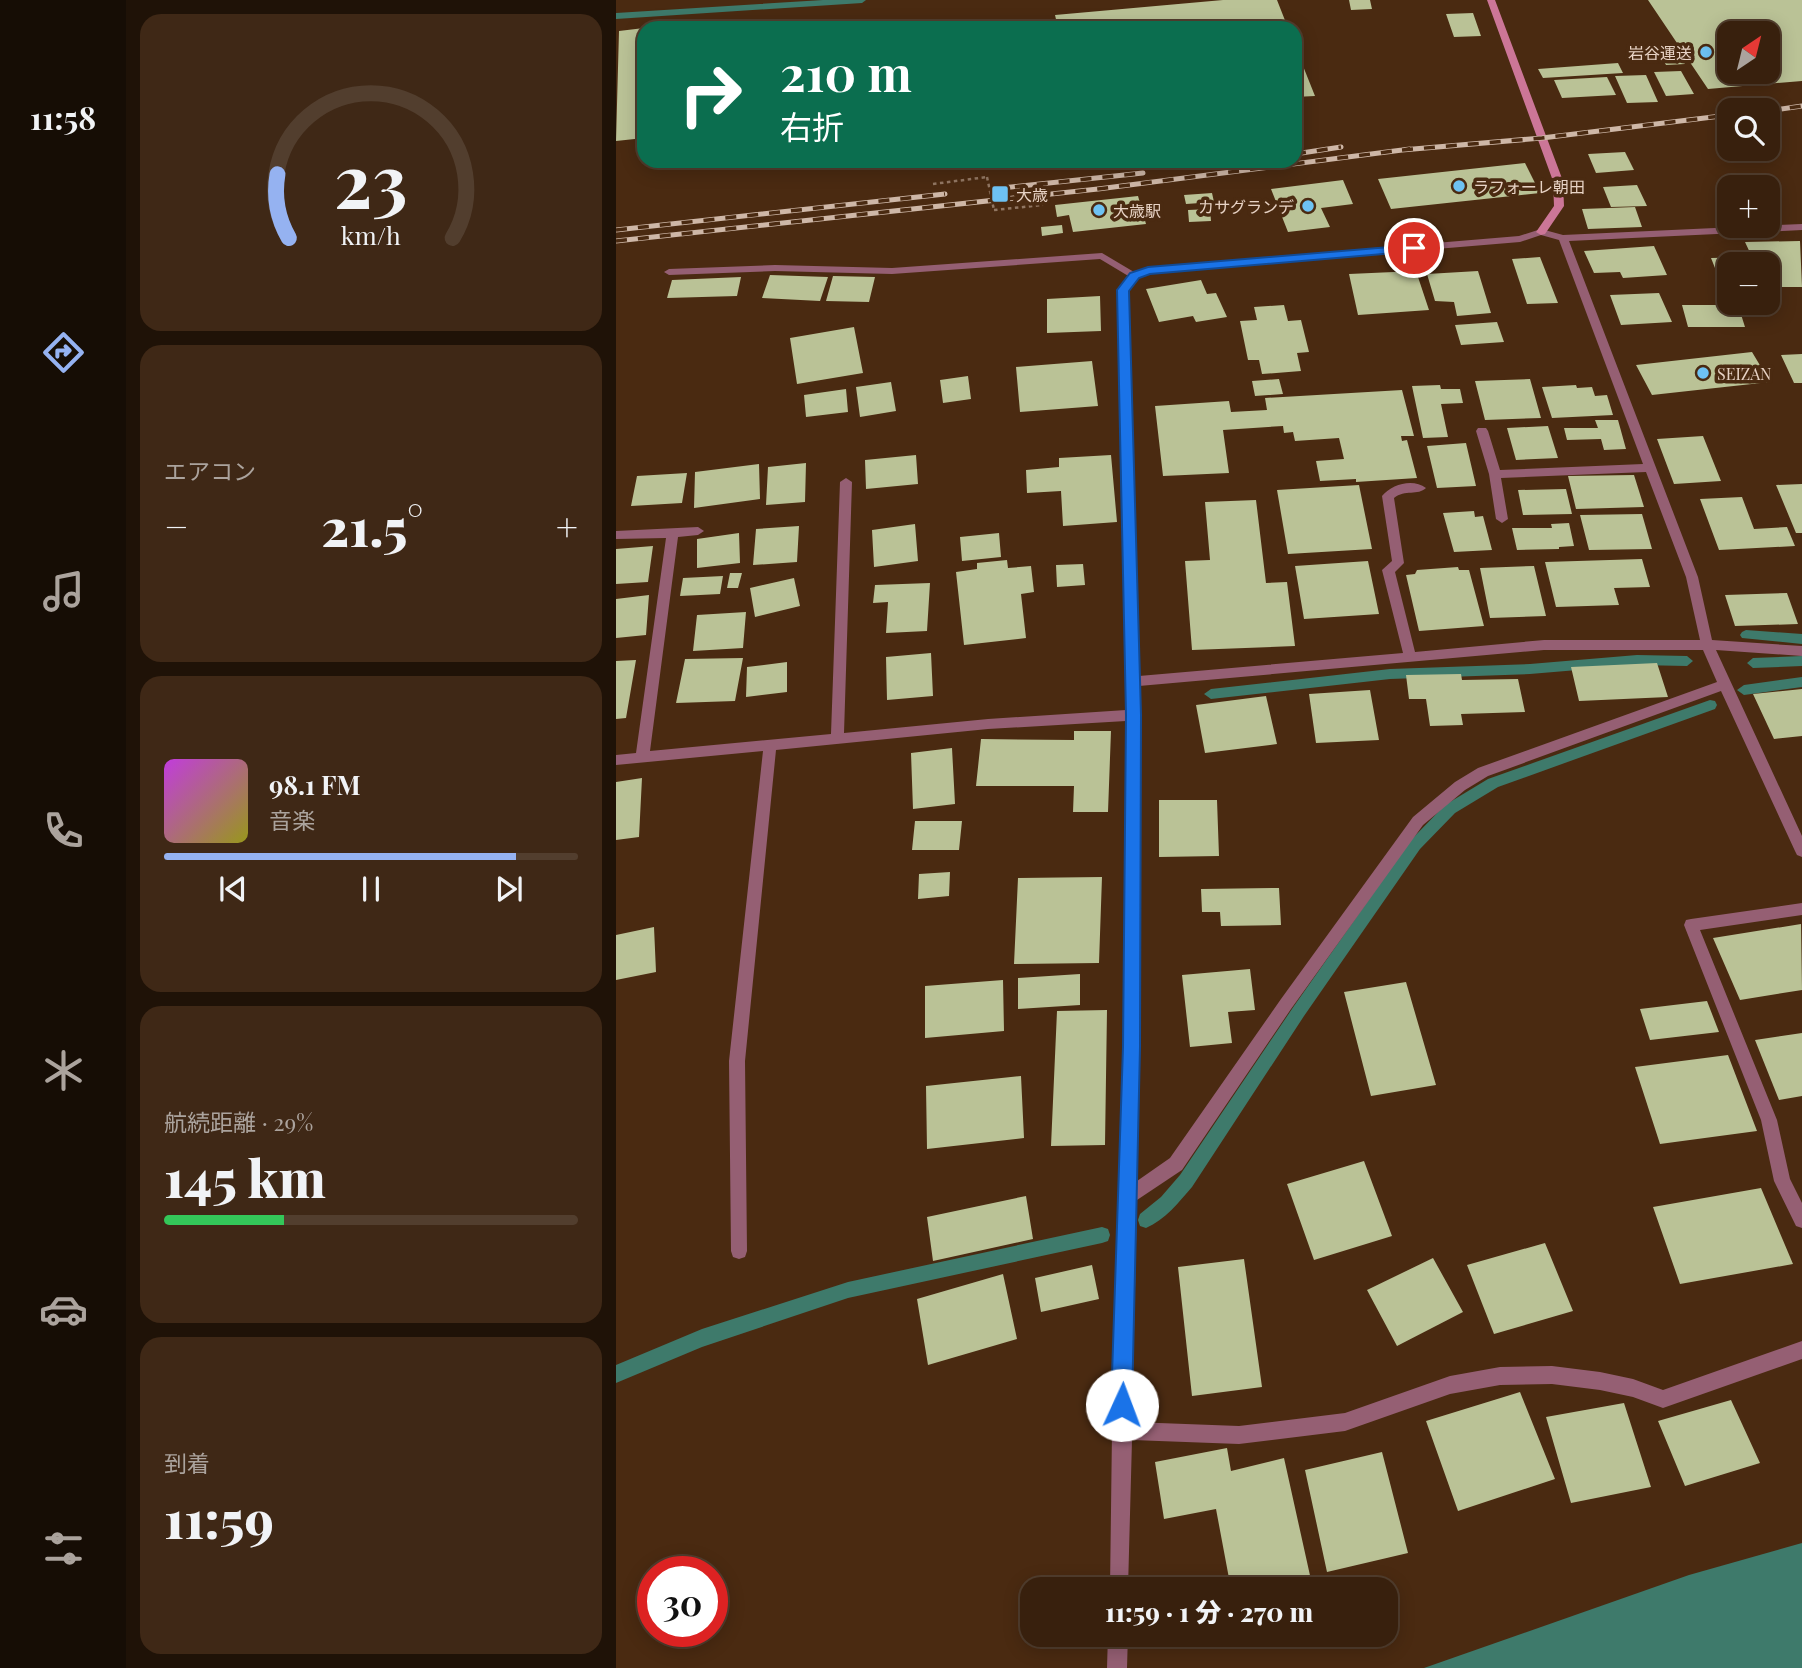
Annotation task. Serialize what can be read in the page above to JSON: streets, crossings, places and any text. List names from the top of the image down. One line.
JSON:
{"places":{"other":["岩谷運送","ラフォーレ朝田","カサグランデ","大歳駅","SEIZAN"],"transit":["大歳"]},"north":"top right","page":{"tabs":"11:58","map_buttons":["+","−"],"turn":["210 m","右折"],"tile":["エアコン",["航続距離 · 29%","145 km"],["到着","11:59"]],"heat":["−","21.5°","+"],"song":["98.1 FM","音楽"],"limit":"30","trip":"11:59 · 1 分 · 270 m","gauge":["23","km/h"]}}
